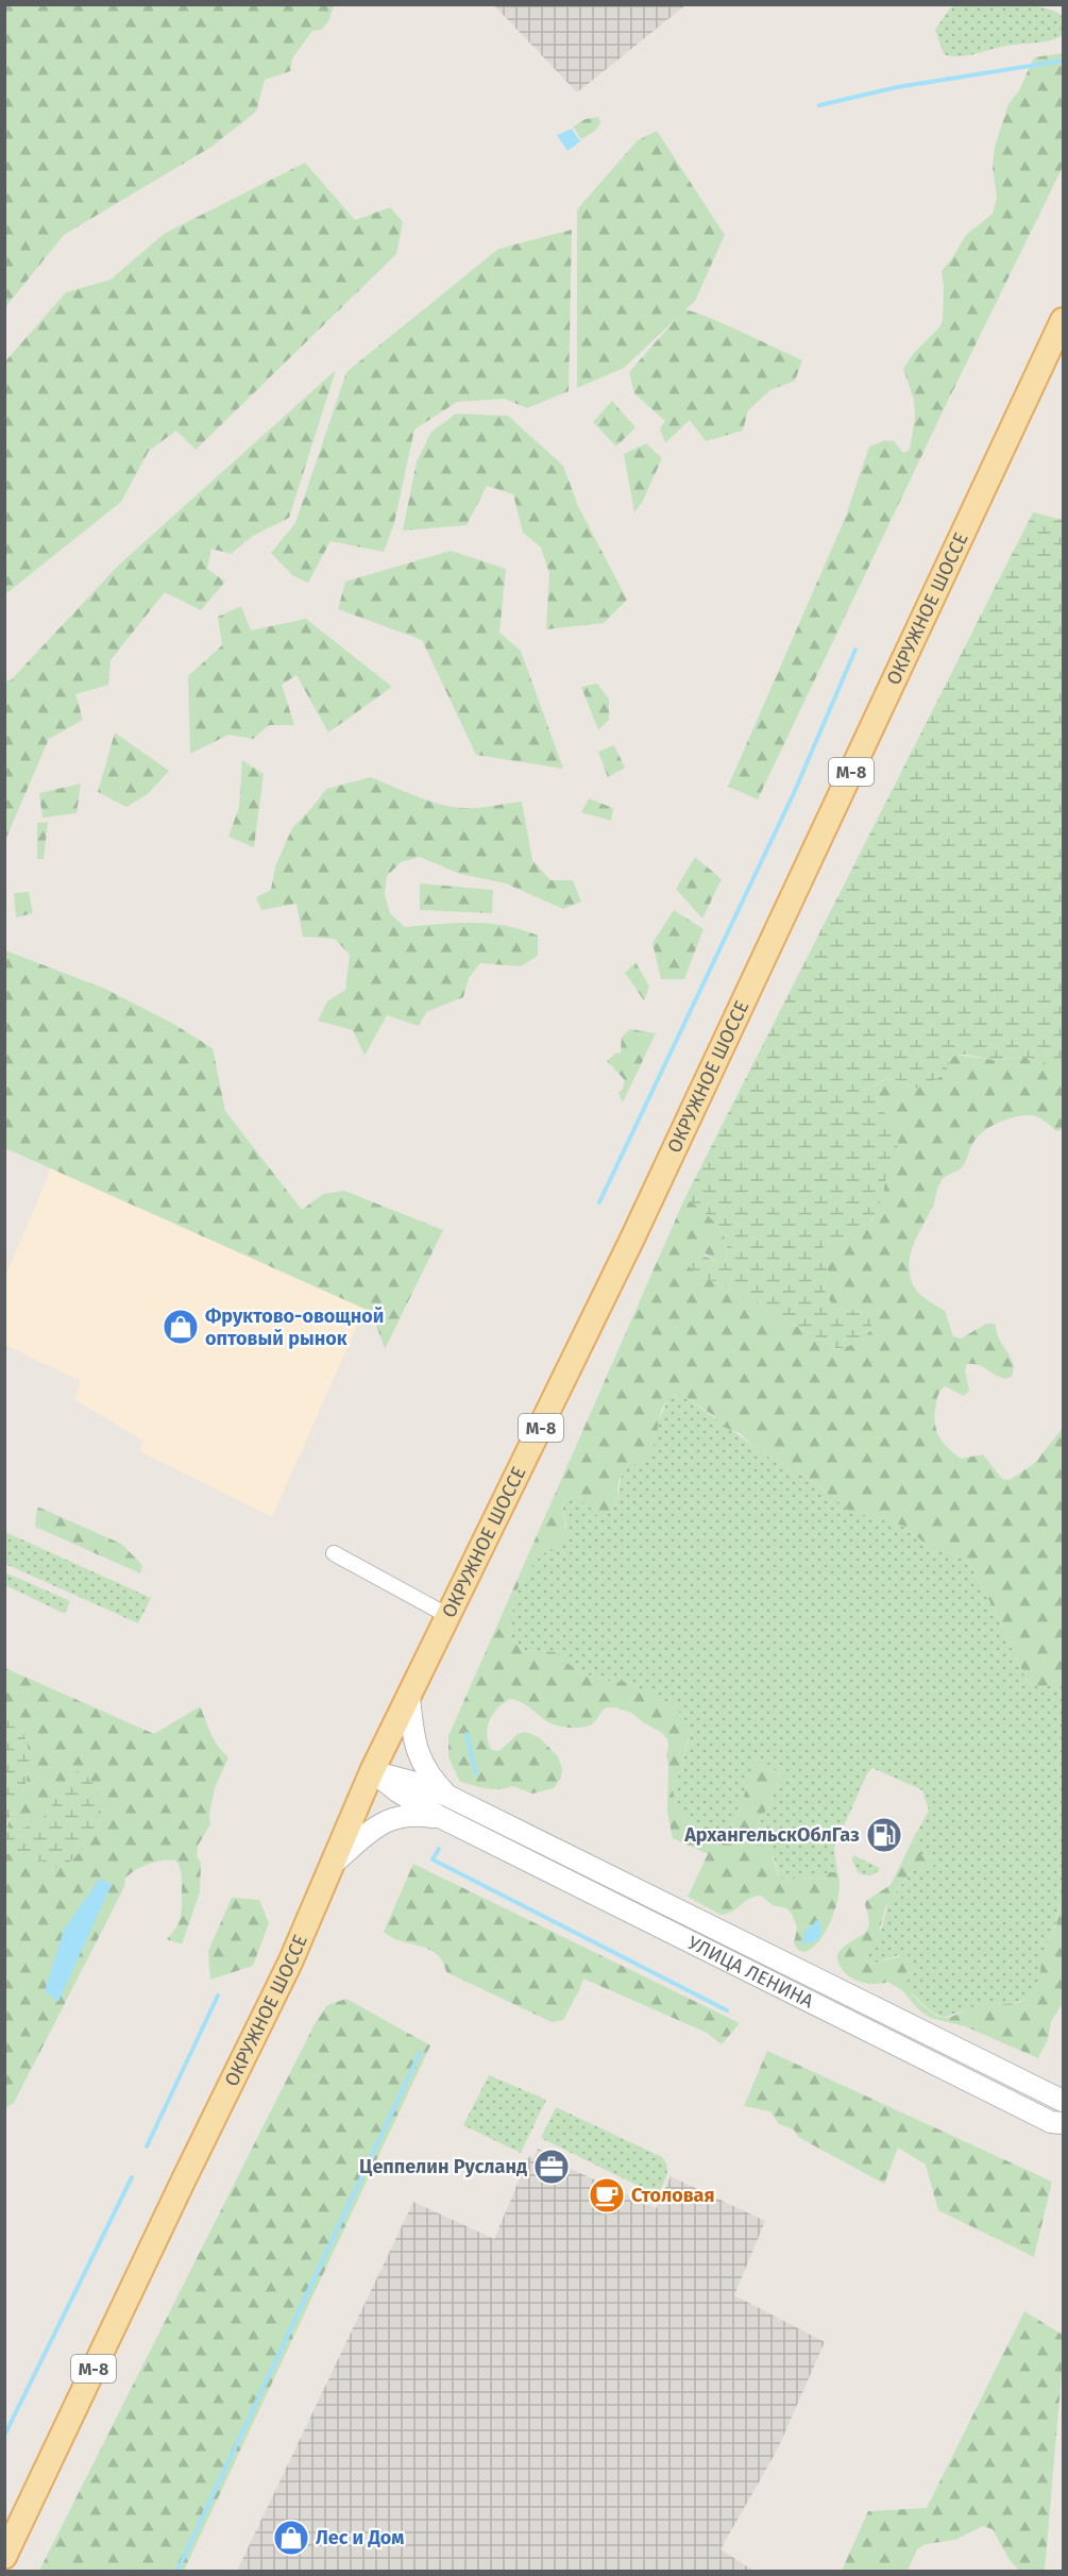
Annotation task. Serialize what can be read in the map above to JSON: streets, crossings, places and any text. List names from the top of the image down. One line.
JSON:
{"streets":{"main road":["ОКРУЖНОЕ ШОССЕ","М-8","УЛИЦА ЛЕНИНА"]},"crossings":[["ОКРУЖНОЕ ШОССЕ","УЛИЦА ЛЕНИНА"]],"places":{"shop":["Фруктово-овощной оптовый рынок","Лес и Дом"],"fuel station":["АрхангельскОблГаз"],"office":["Цеппелин Русланд"],"cafe":["Столовая"]}}
